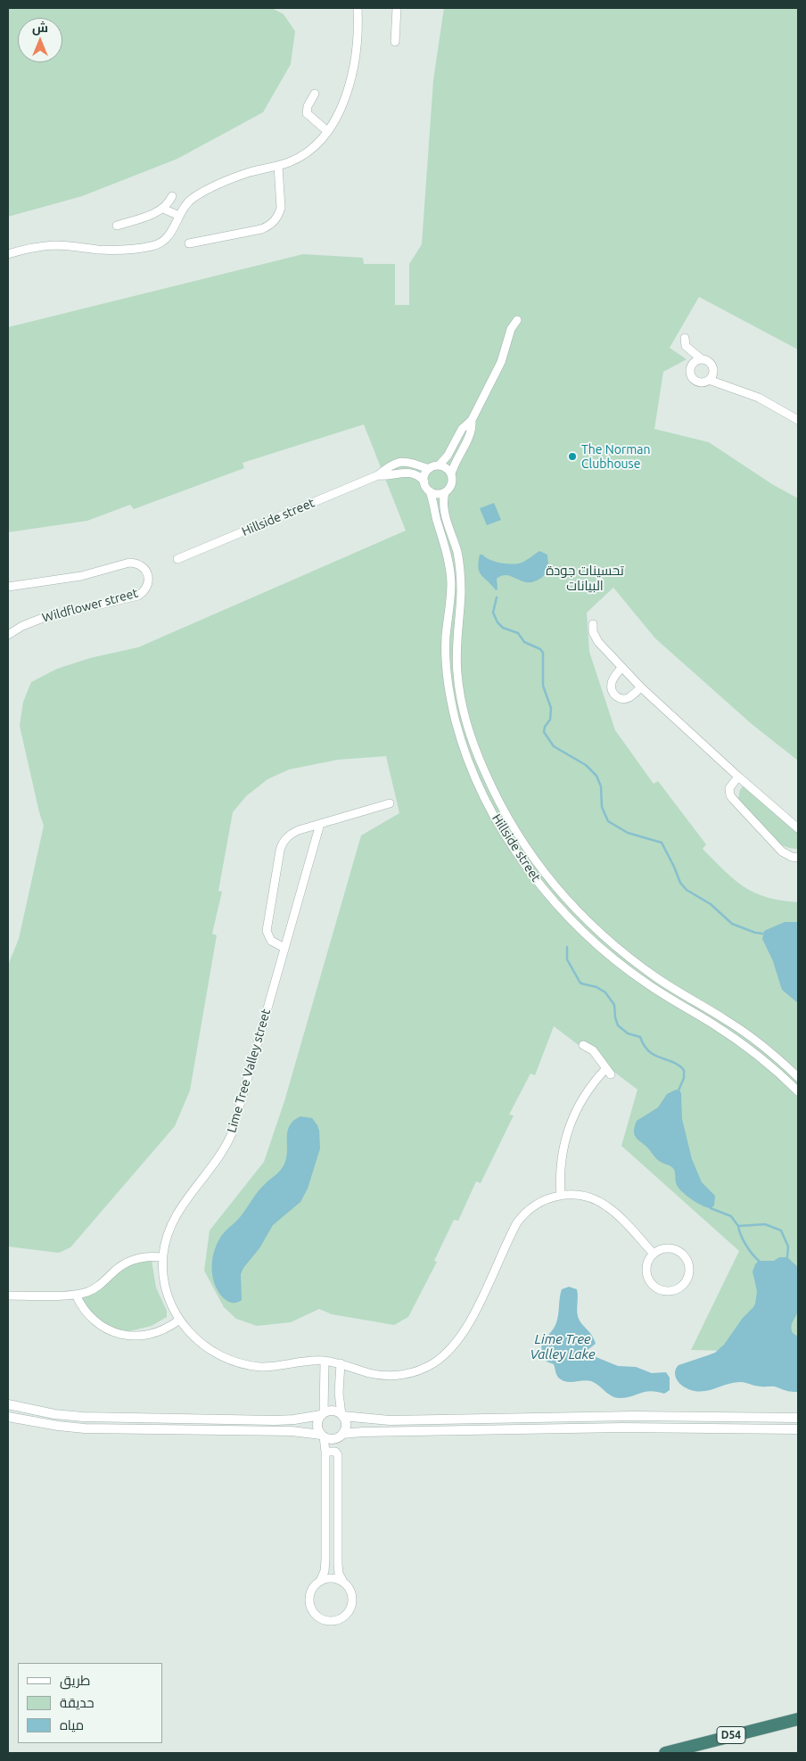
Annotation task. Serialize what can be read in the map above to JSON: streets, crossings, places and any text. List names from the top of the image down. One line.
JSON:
{"streets":{"highway":["D54"],"street":["Hillside street","Wildflower street","Lime Tree Valley street"]},"districts":["تحسينات جودة البيانات"],"water":["Lime Tree Valley Lake"],"places":["The Norman Clubhouse"],"legend":["طريق","حديقة","مياه"],"north":"top"}
